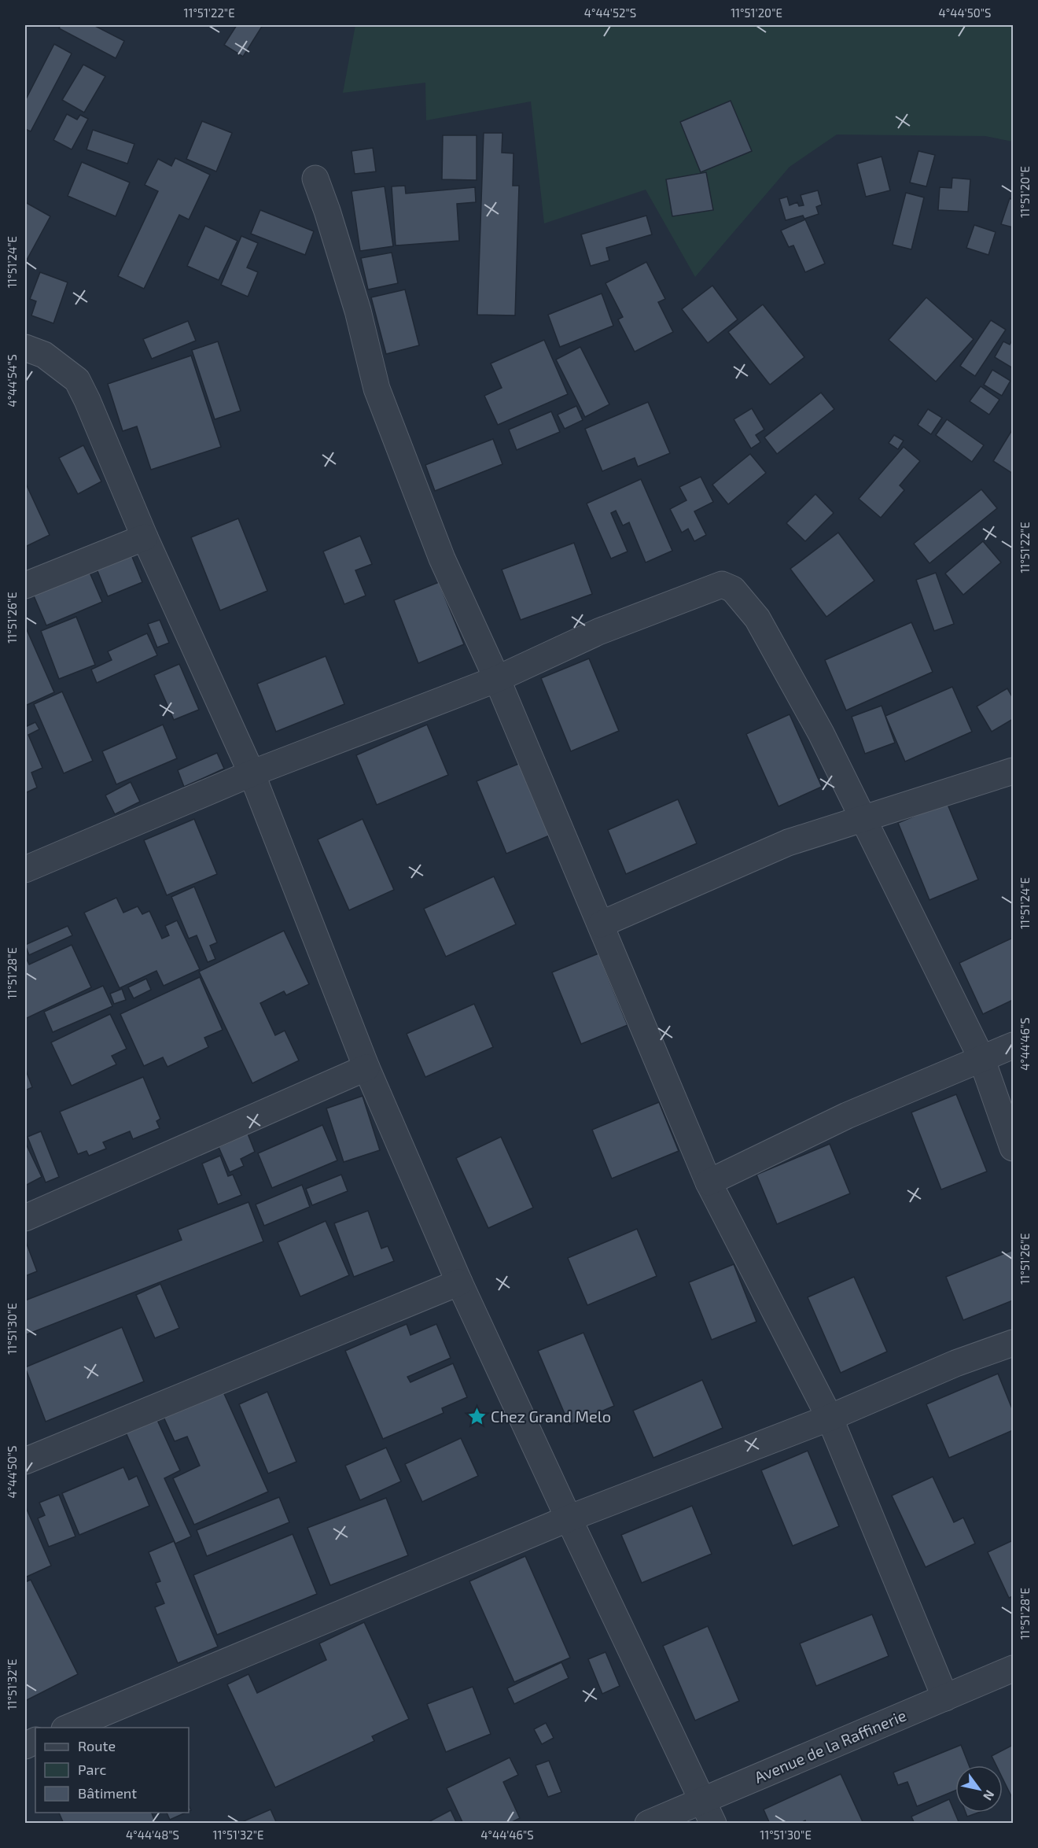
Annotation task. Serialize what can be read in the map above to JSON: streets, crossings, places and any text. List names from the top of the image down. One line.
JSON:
{"streets":{"street":["Avenue de la Raffinerie"]},"places":{"place":["Chez Grand Melo"]},"legend":["Route","Parc","Bâtiment"],"north":"bottom right","coordinates":["11°51'22\"E","4°44'52\"S","11°51'20\"E","4°44'50\"S","11°51'24\"E","4°44'54\"S","11°51'26\"E","11°51'28\"E","4°44'46\"S","11°51'30\"E","11°51'32\"E","4°44'48\"S"]}
